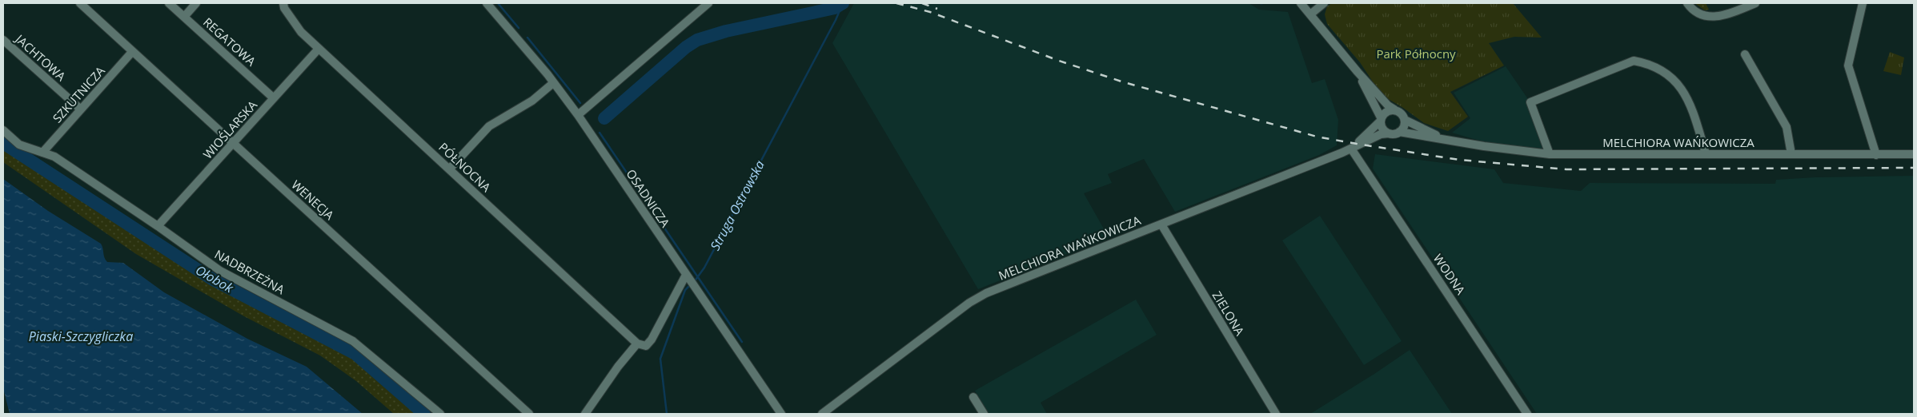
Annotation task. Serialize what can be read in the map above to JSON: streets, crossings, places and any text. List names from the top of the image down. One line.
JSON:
{"streets":{"street":["REGATOWA","JACHTOWA","SZKUTNICZA","WIOŚLARSKA","MELCHIORA WAŃKOWICZA","PÓŁNOCNA","OSADNICZA","WENECJA","NADBRZEŻNA","WODNA","ZIELONA"]},"crossings":[["REGATOWA","WIOŚLARSKA"],["JACHTOWA","SZKUTNICZA"],["SZKUTNICZA","WENECJA"],["SZKUTNICZA","NADBRZEŻNA"],["WIOŚLARSKA","PÓŁNOCNA"],["WIOŚLARSKA","WENECJA"],["WIOŚLARSKA","NADBRZEŻNA"],["MELCHIORA WAŃKOWICZA","WODNA"],["MELCHIORA WAŃKOWICZA","ZIELONA"]],"water":["Struga Ostrowska","Ołobok","Piaski-Szczygliczka"],"parks":["Park Północny"]}
